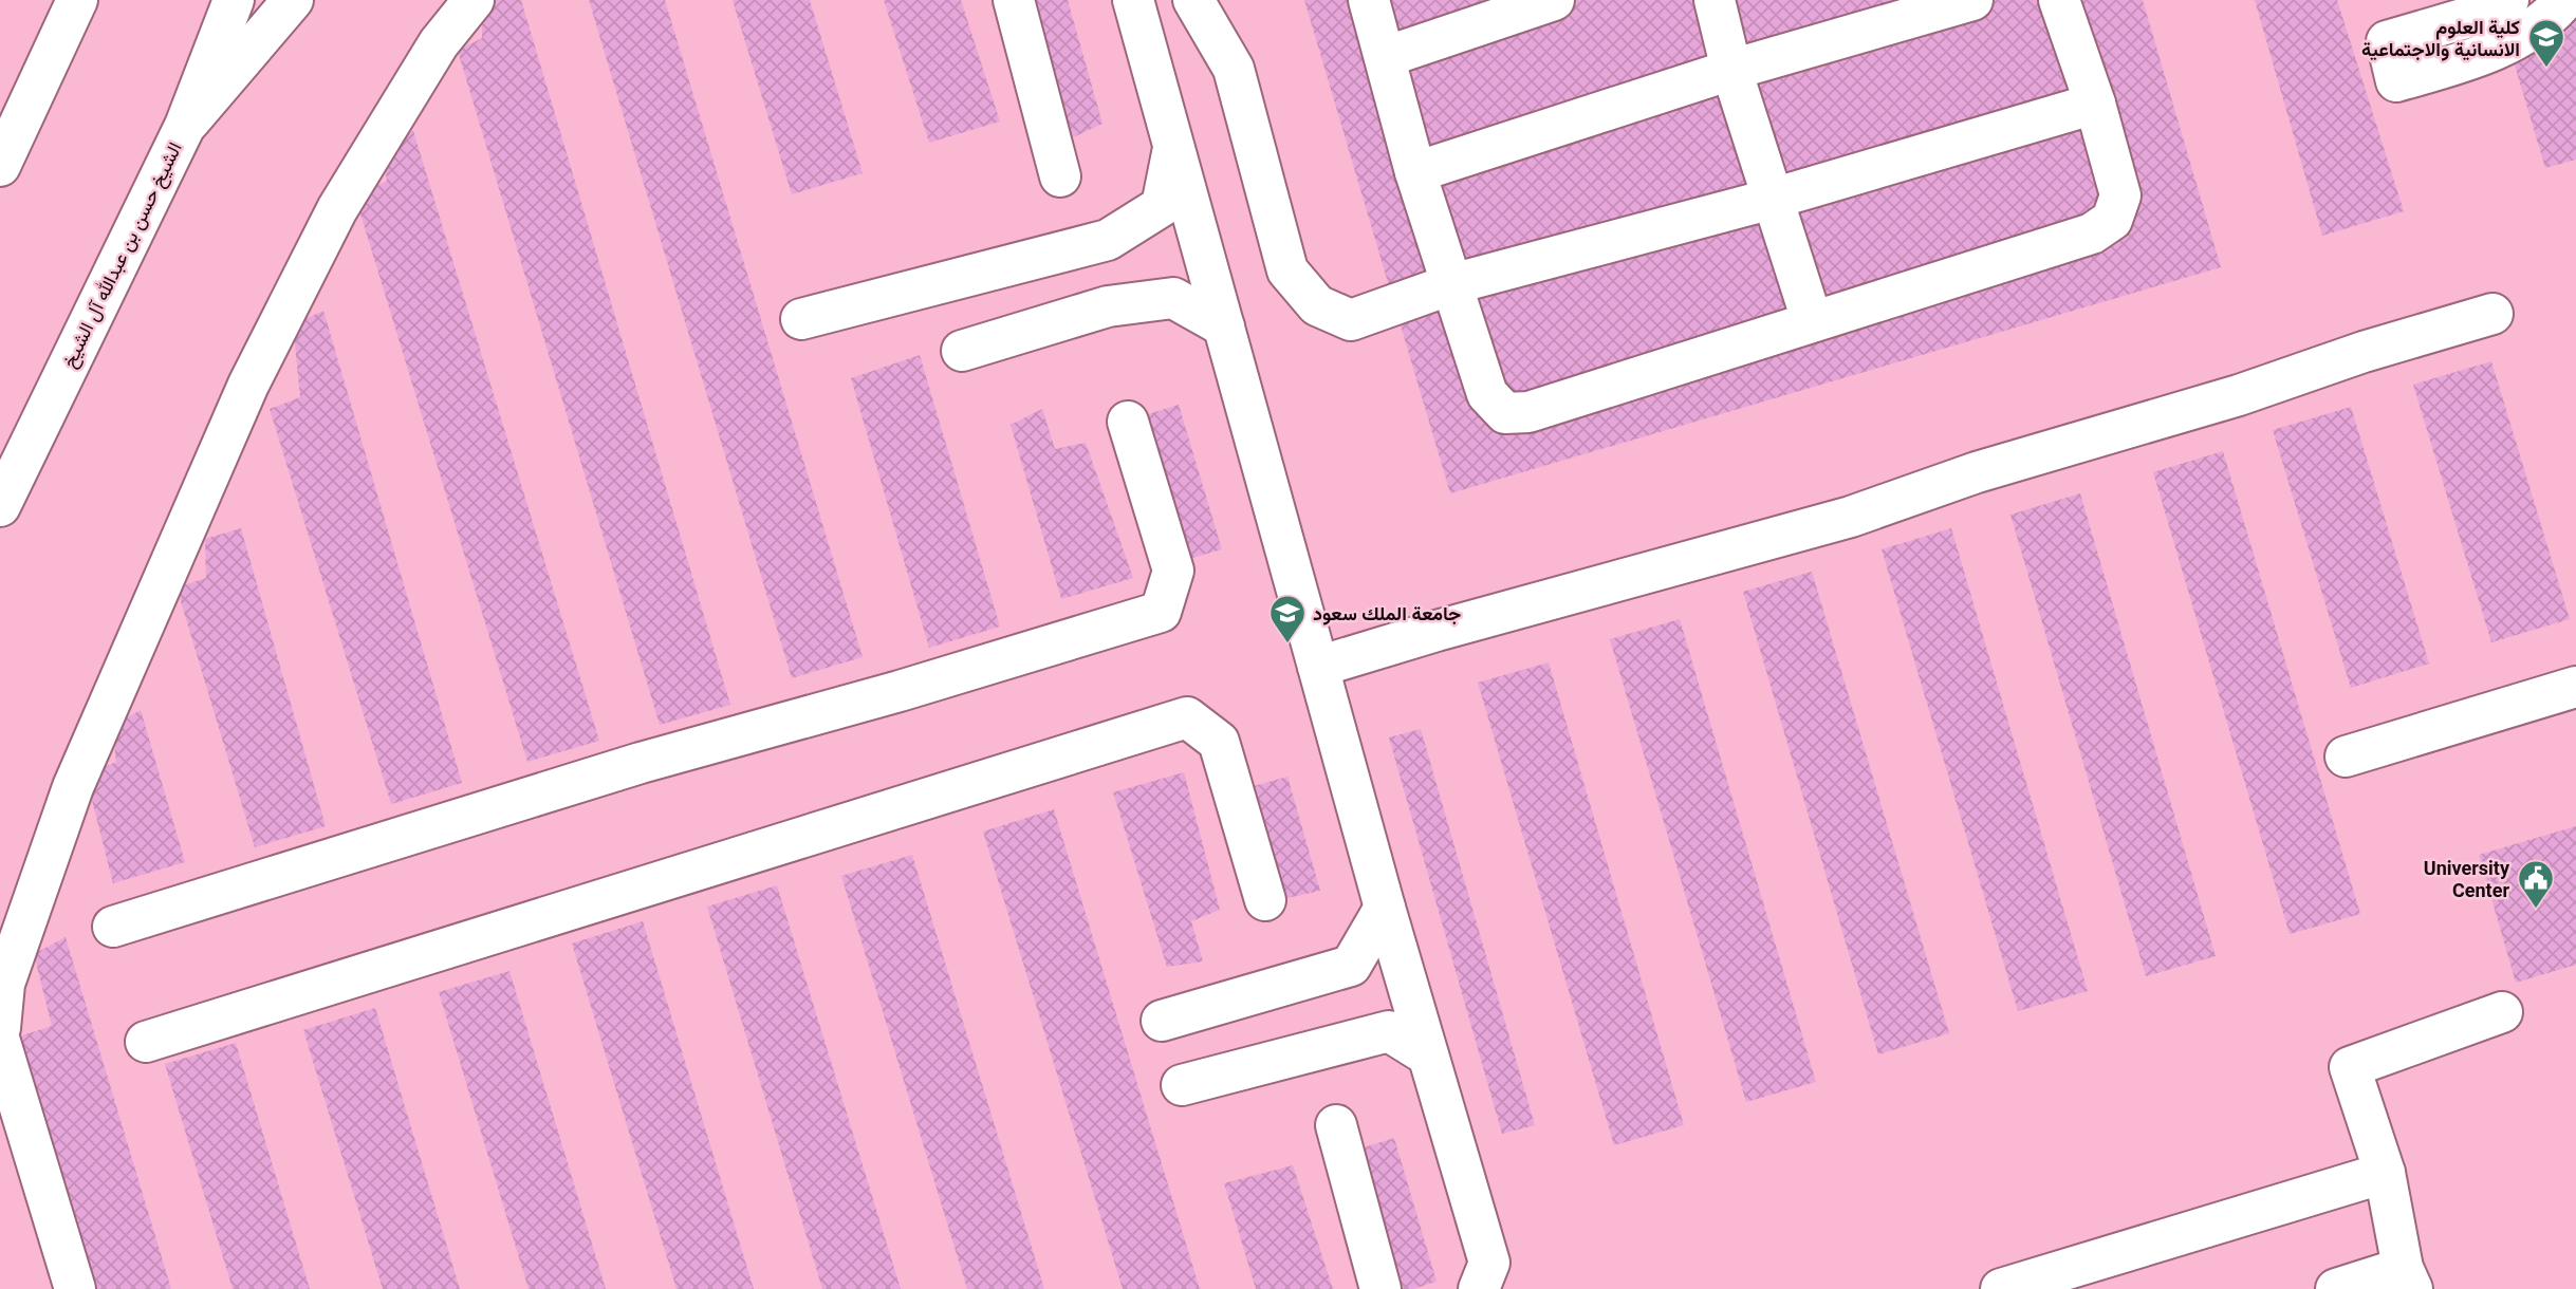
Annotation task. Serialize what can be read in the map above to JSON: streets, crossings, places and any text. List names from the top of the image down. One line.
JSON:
{"streets":{"main road":["الشيخ حسن بن عبدالله آل الشيخ"]},"places":{"school or university":["كلية العلوم الانسانية والاجتماعية","جامعة الملك سعود"],"public building":["University Center"]}}
